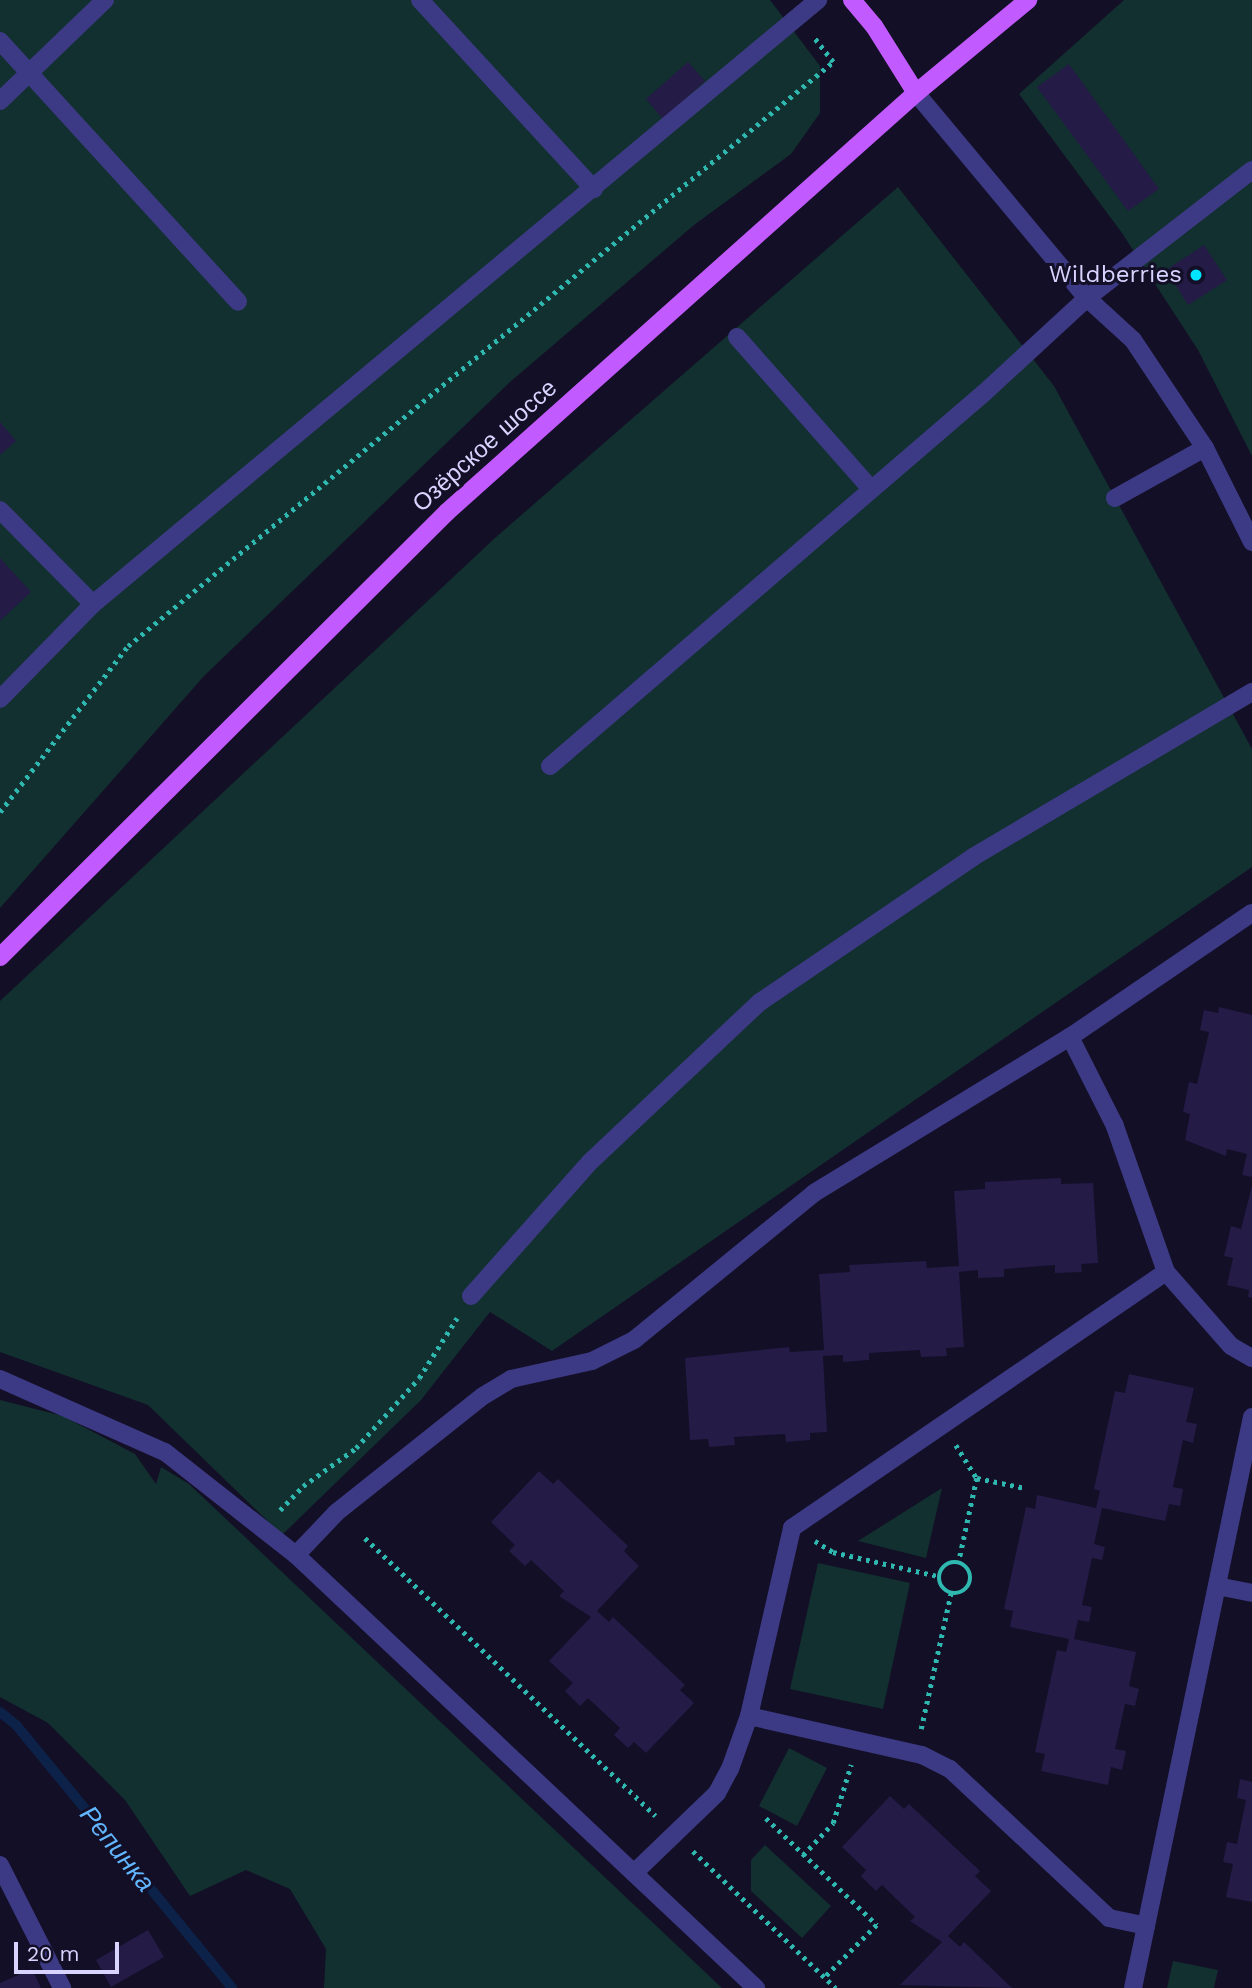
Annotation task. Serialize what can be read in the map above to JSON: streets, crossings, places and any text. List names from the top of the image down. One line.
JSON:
{"streets":{"main road":["Озёрское шоссе"]},"water":["Репинка"],"places":["Wildberries"],"scale_bar":"20 m"}
